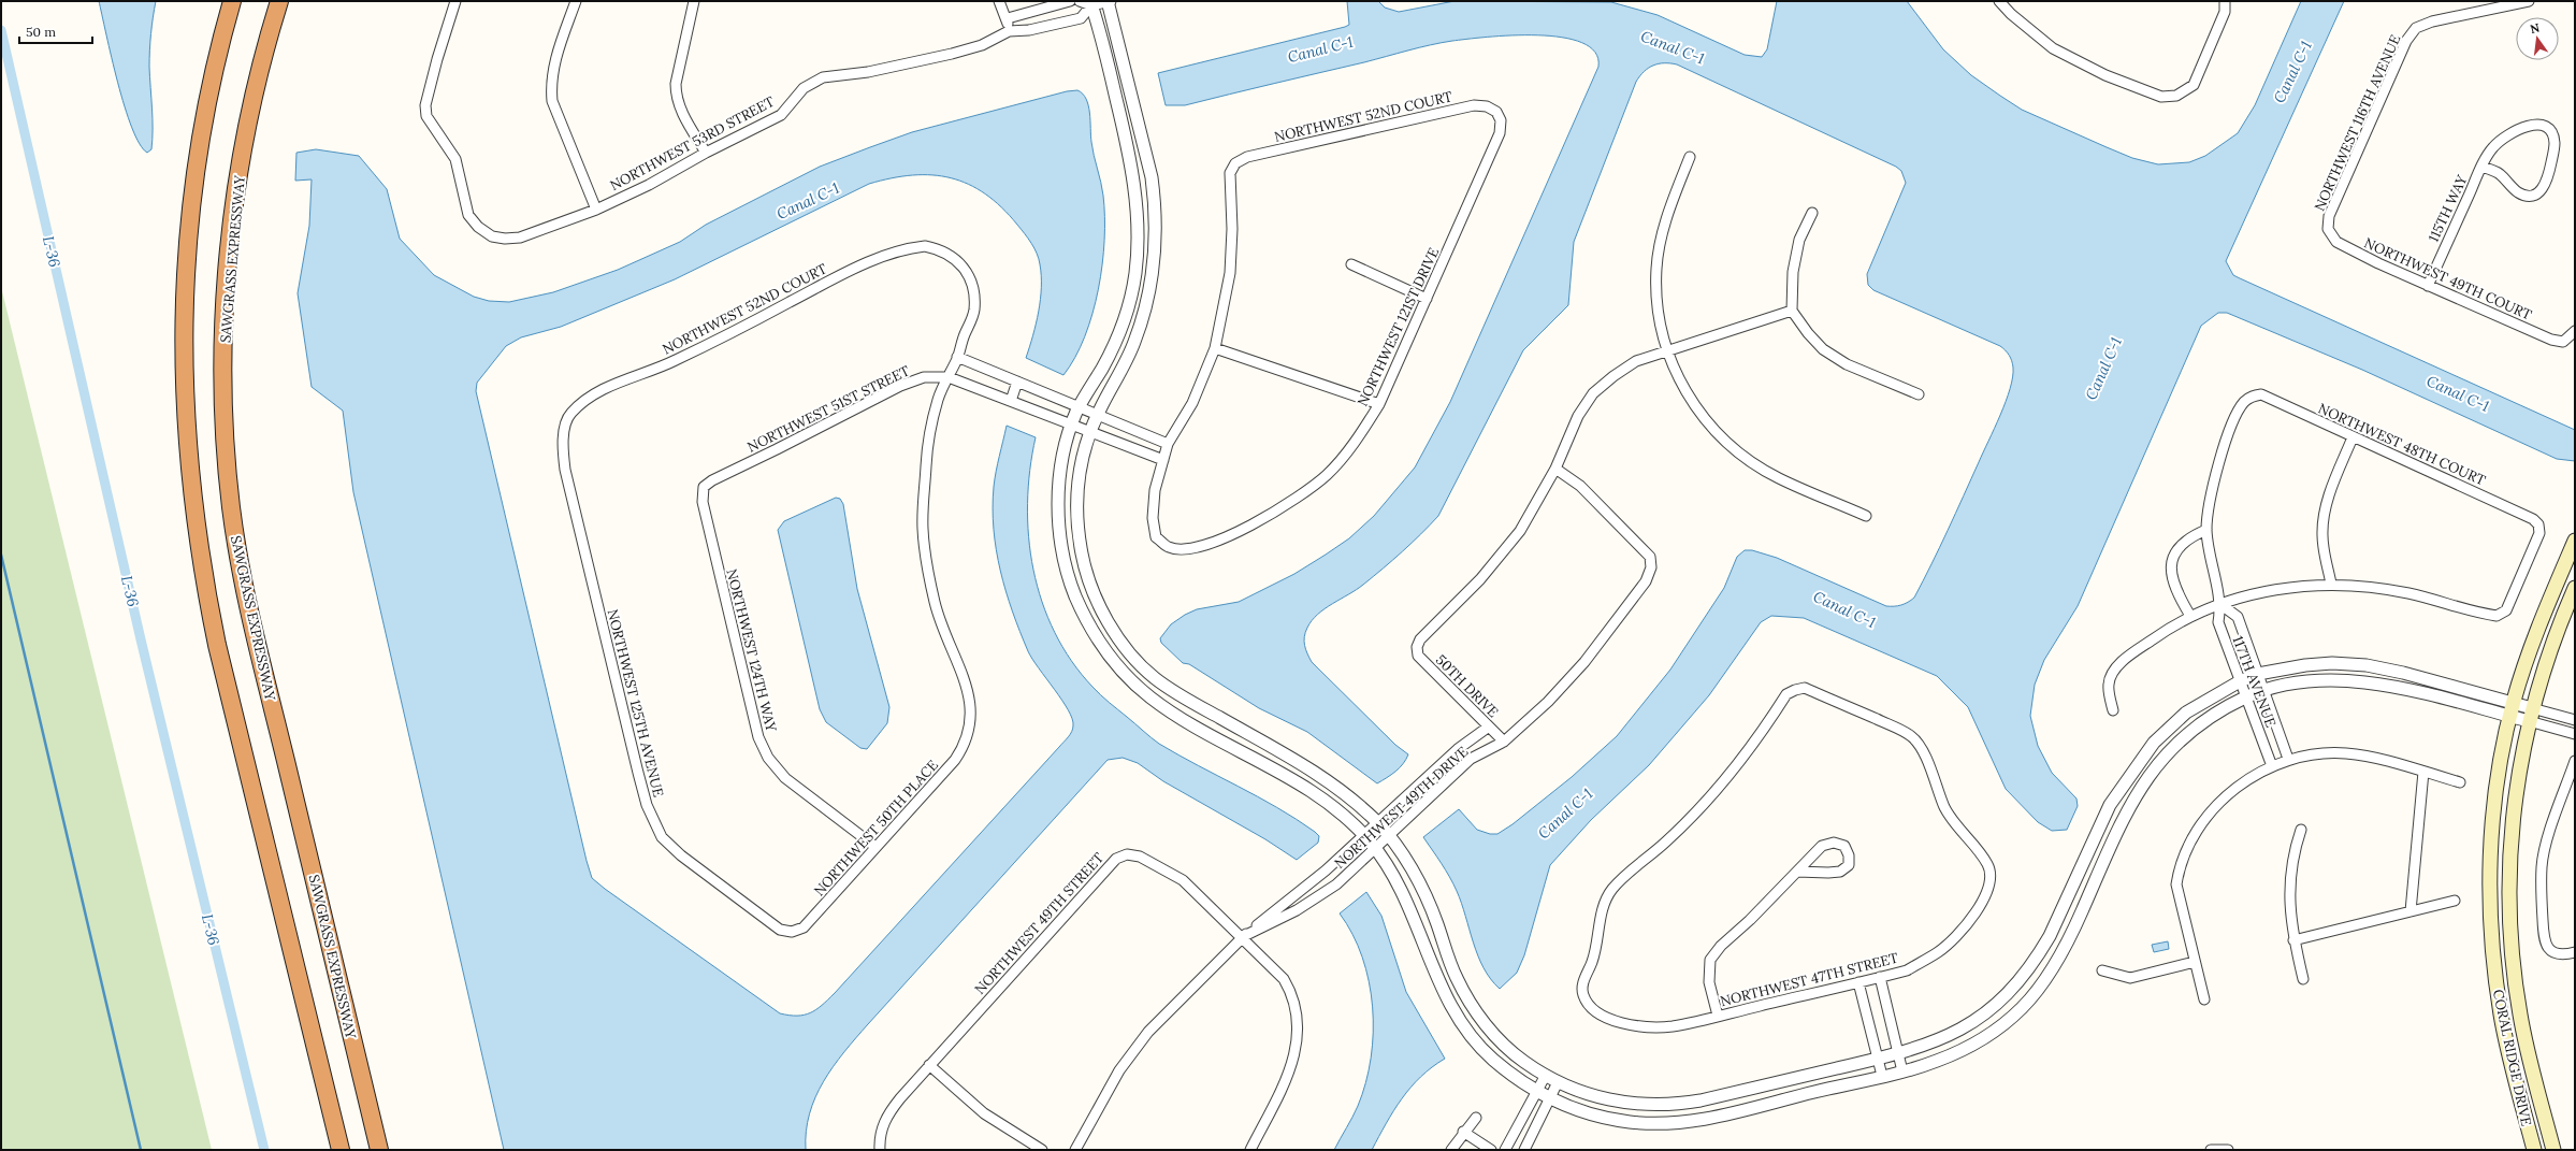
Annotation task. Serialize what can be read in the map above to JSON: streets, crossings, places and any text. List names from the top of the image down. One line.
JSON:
{"streets":{"highway":["SAWGRASS EXPRESSWAY"],"main road":["CORAL RIDGE DRIVE"],"street":["NORTHWEST 52ND COURT","NORTHWEST 116TH AVENUE","NORTHWEST 53RD STREET","115TH WAY","NORTHWEST 49TH COURT","NORTHWEST 121ST DRIVE","NORTHWEST 51ST STREET","NORTHWEST 48TH COURT","NORTHWEST 124TH WAY","117TH AVENUE","50TH DRIVE","NORTHWEST 125TH AVENUE","NORTHWEST 49TH DRIVE","NORTHWEST 50TH PLACE","NORTHWEST 49TH STREET","NORTHWEST 47TH STREET"]},"crossings":[["NORTHWEST 52ND COURT","NORTHWEST 121ST DRIVE"],["NORTHWEST 52ND COURT","NORTHWEST 125TH AVENUE"],["NORTHWEST 52ND COURT","NORTHWEST 50TH PLACE"],["NORTHWEST 116TH AVENUE","NORTHWEST 49TH COURT"],["115TH WAY","NORTHWEST 49TH COURT"],["NORTHWEST 121ST DRIVE","NORTHWEST 51ST STREET"],["NORTHWEST 51ST STREET","NORTHWEST 124TH WAY"],["NORTHWEST 51ST STREET","NORTHWEST 50TH PLACE"],["NORTHWEST 48TH COURT","117TH AVENUE"],["NORTHWEST 124TH WAY","NORTHWEST 50TH PLACE"],["50TH DRIVE","NORTHWEST 49TH DRIVE"],["NORTHWEST 125TH AVENUE","NORTHWEST 50TH PLACE"],["NORTHWEST 49TH DRIVE","NORTHWEST 49TH STREET"]],"water":["Canal C-1","L-36"],"scale_bar":"50 m","north":"top"}
